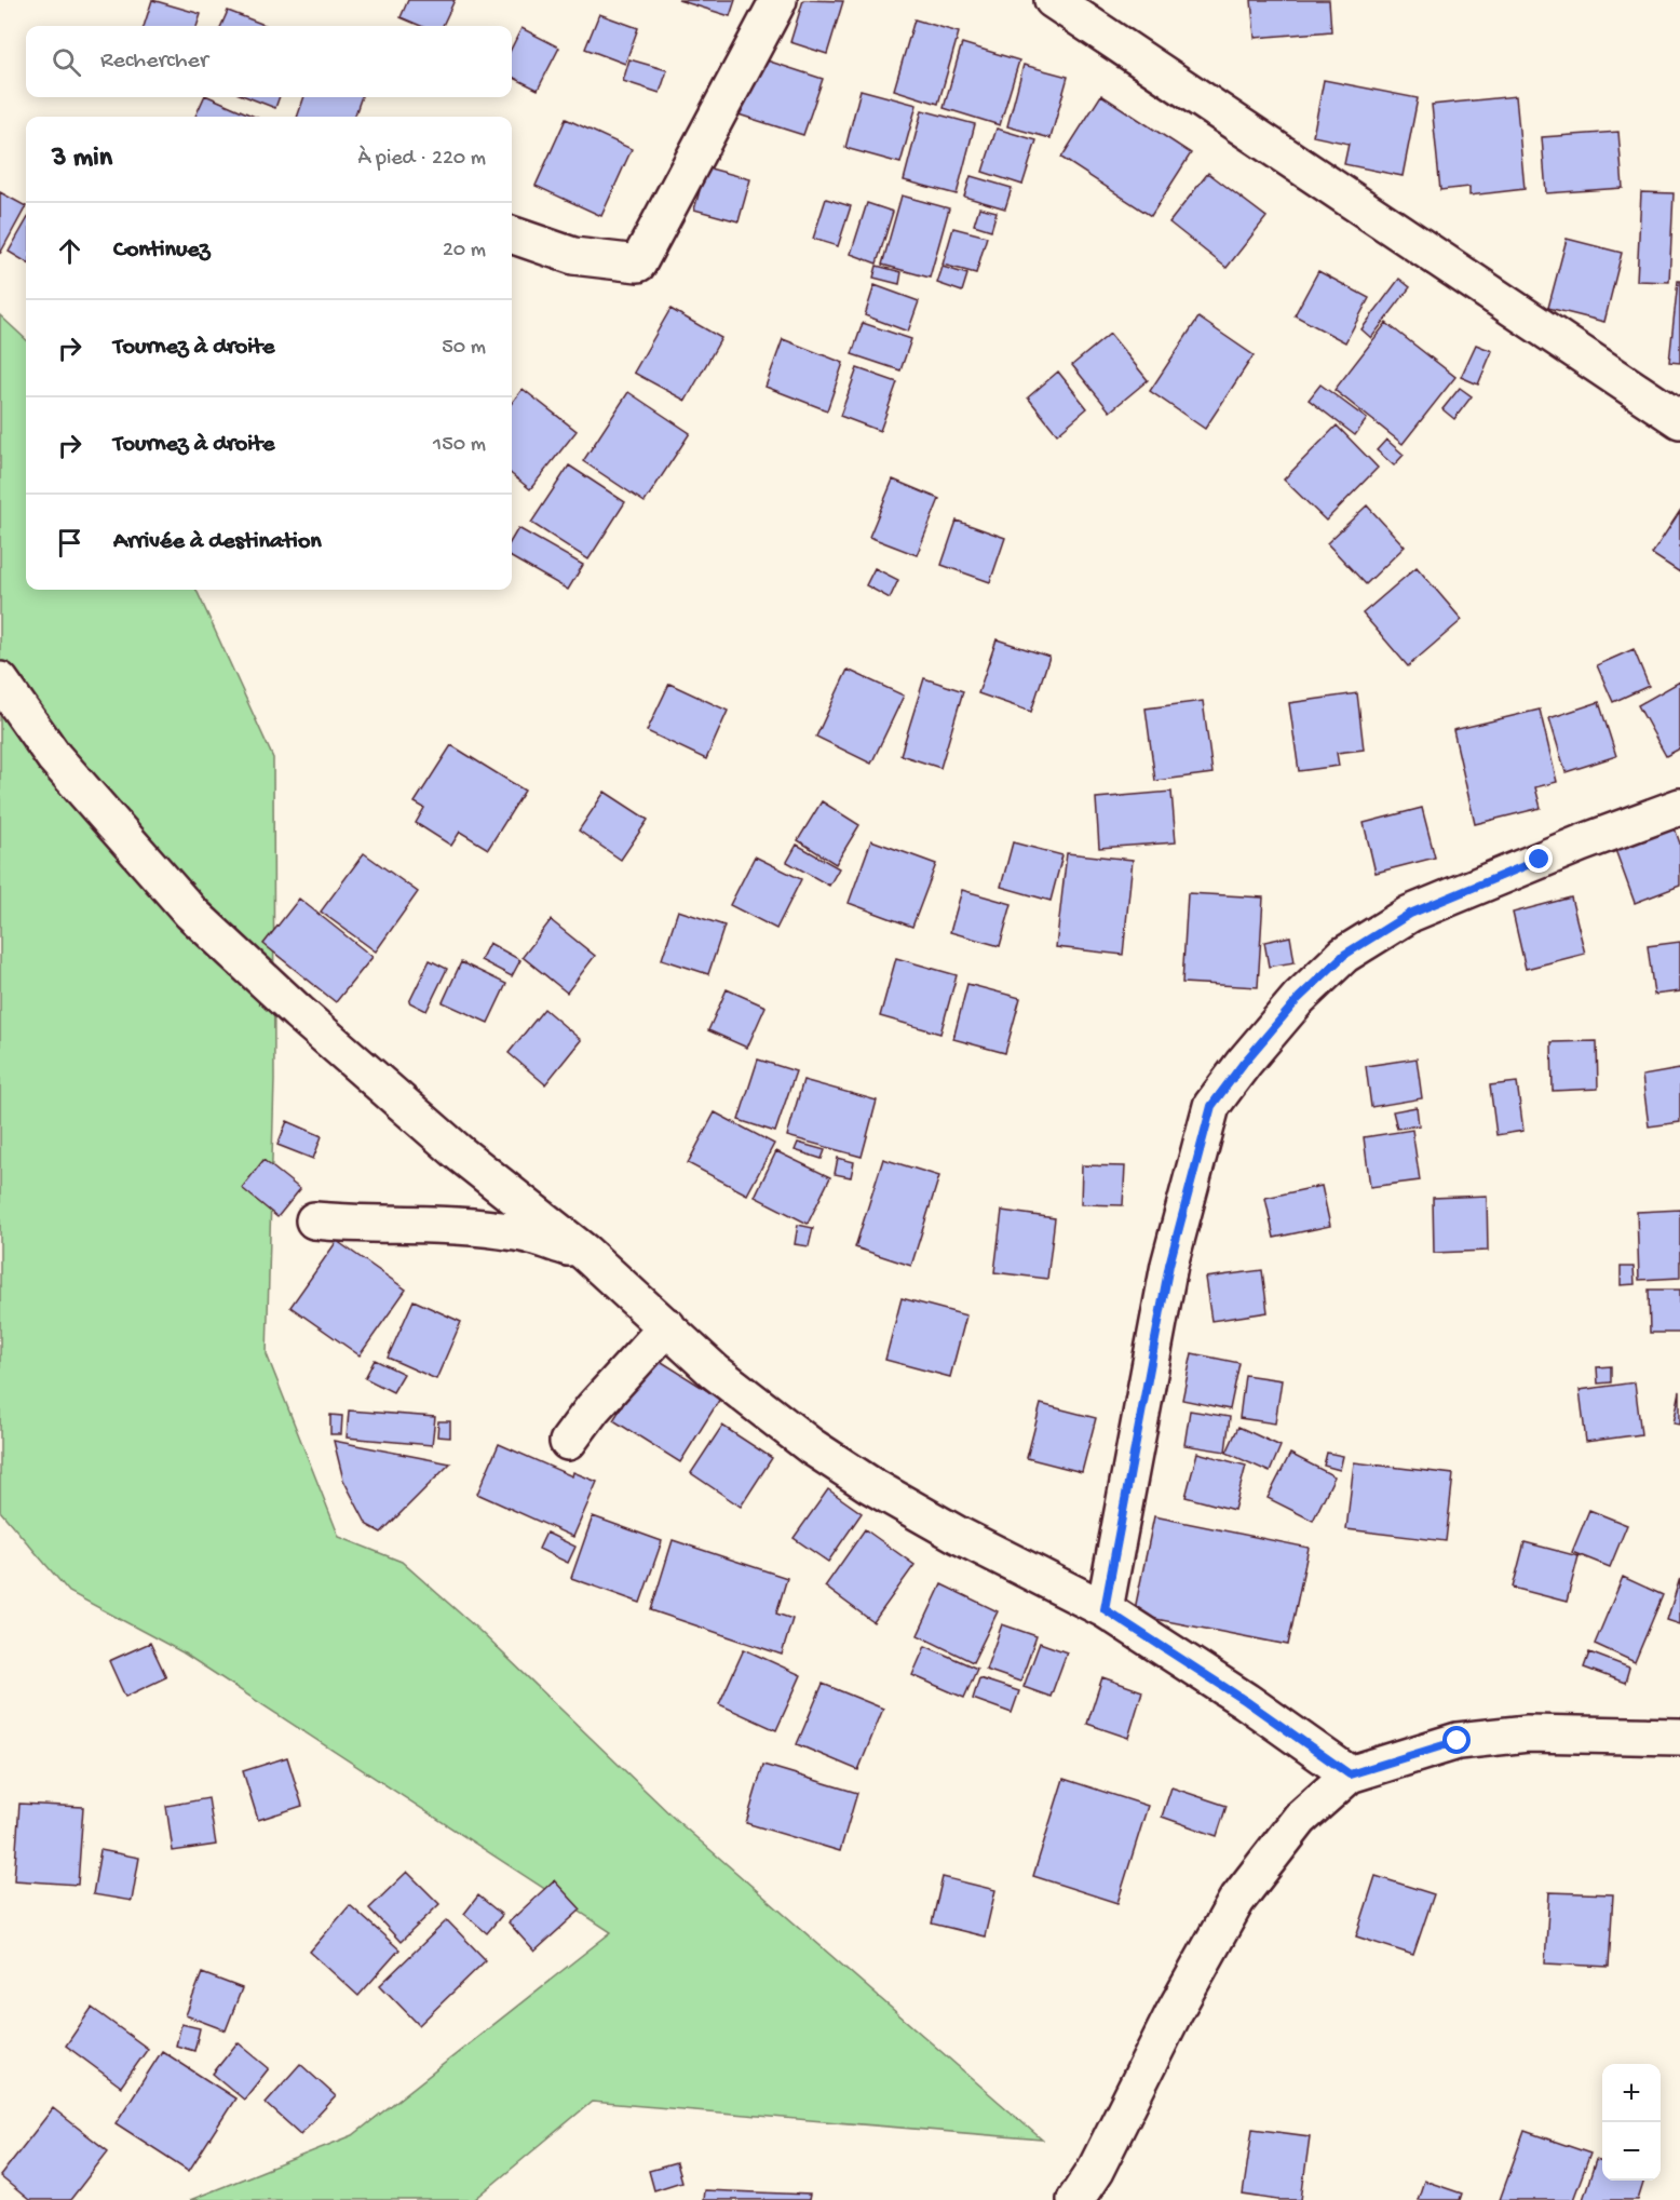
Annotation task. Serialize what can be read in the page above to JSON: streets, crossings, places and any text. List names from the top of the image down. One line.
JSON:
{"page":{"search":"Rechercher","heading":["3 min","À pied · 220 m"],"list":[["Continuez","20 m"],["Tournez à droite","50 m"],["Tournez à droite","150 m"],"Arrivée à destination"],"map_buttons":["+","−"]}}
